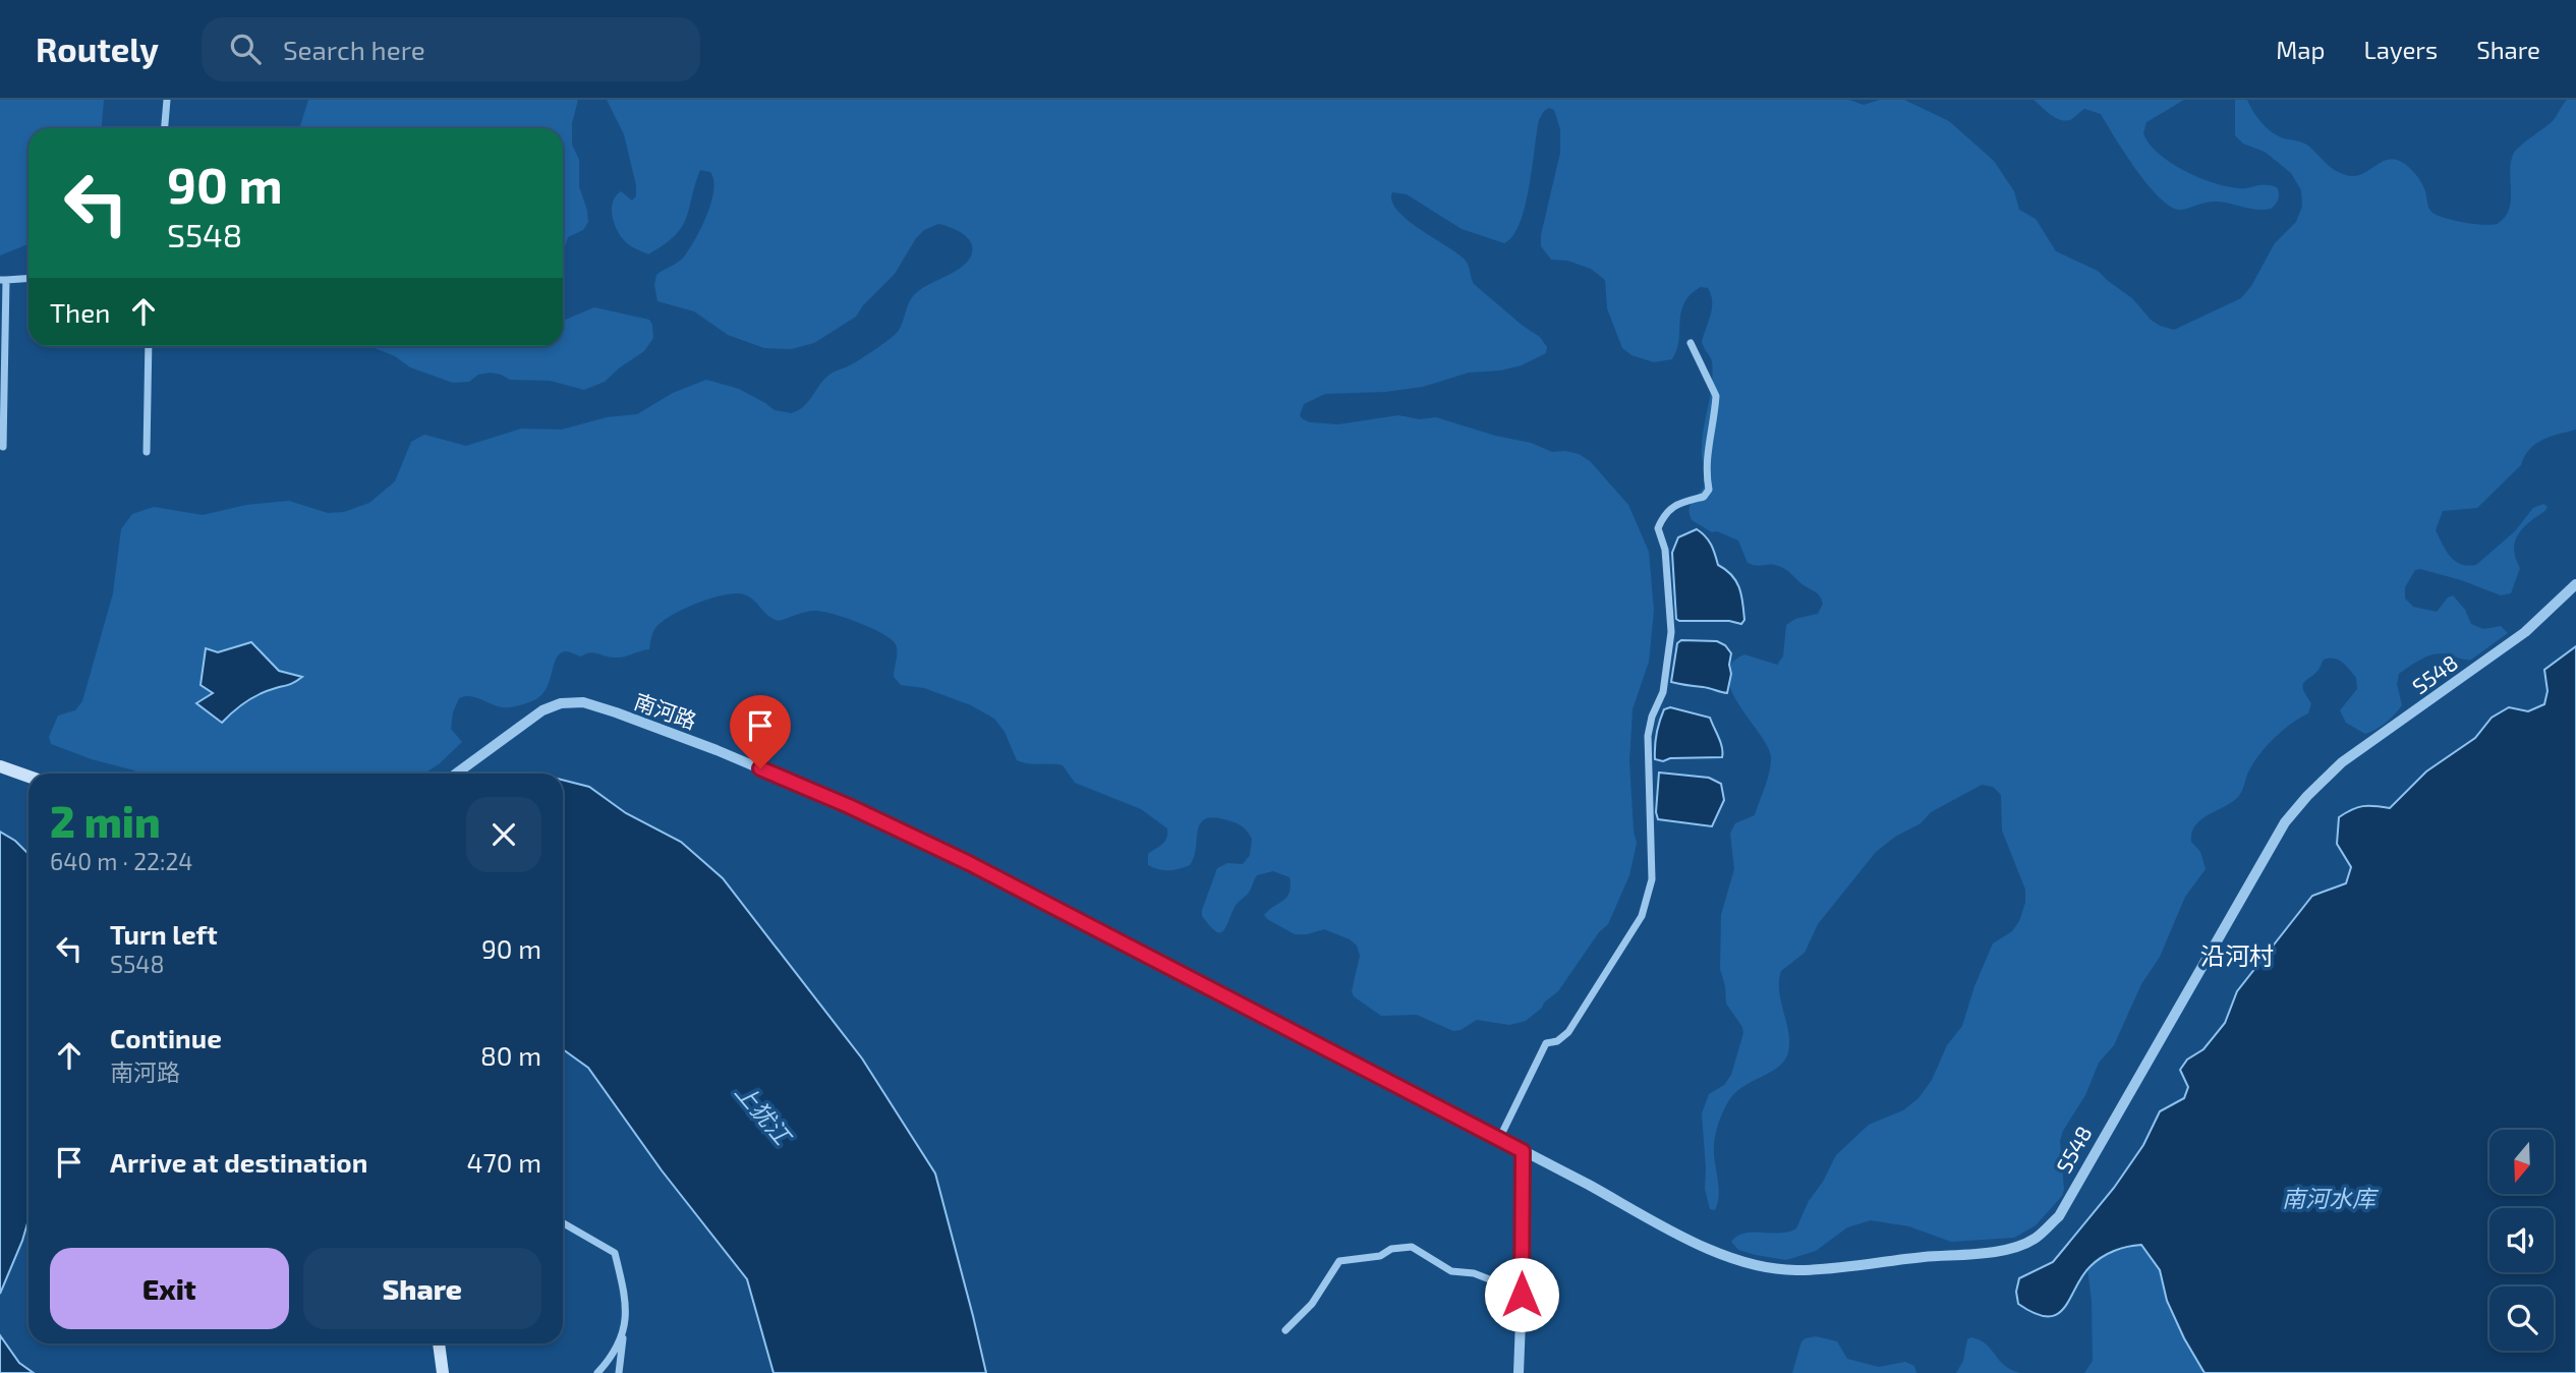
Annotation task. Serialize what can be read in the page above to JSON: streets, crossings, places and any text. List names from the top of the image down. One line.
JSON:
{"streets":{"street":["S548","南河路"]},"crossings":[["S548","南河路"]],"districts":["沿河村"],"water":["上犹江","南河水库"],"north":"bottom","page":{"header":"Routely","search":"Search here","nav":["Map","Layers","Share"],"turn":["90 m","S548"],"then":"Then","heading":["2 min","640 m · 22:24"],"list":[{"name":"Turn left","note":"S548","value":"90 m"},{"name":"Continue","note":"南河路","value":"80 m"},{"name":"Arrive at destination","value":"470 m"}],"buttons":["Exit","Share"]}}
